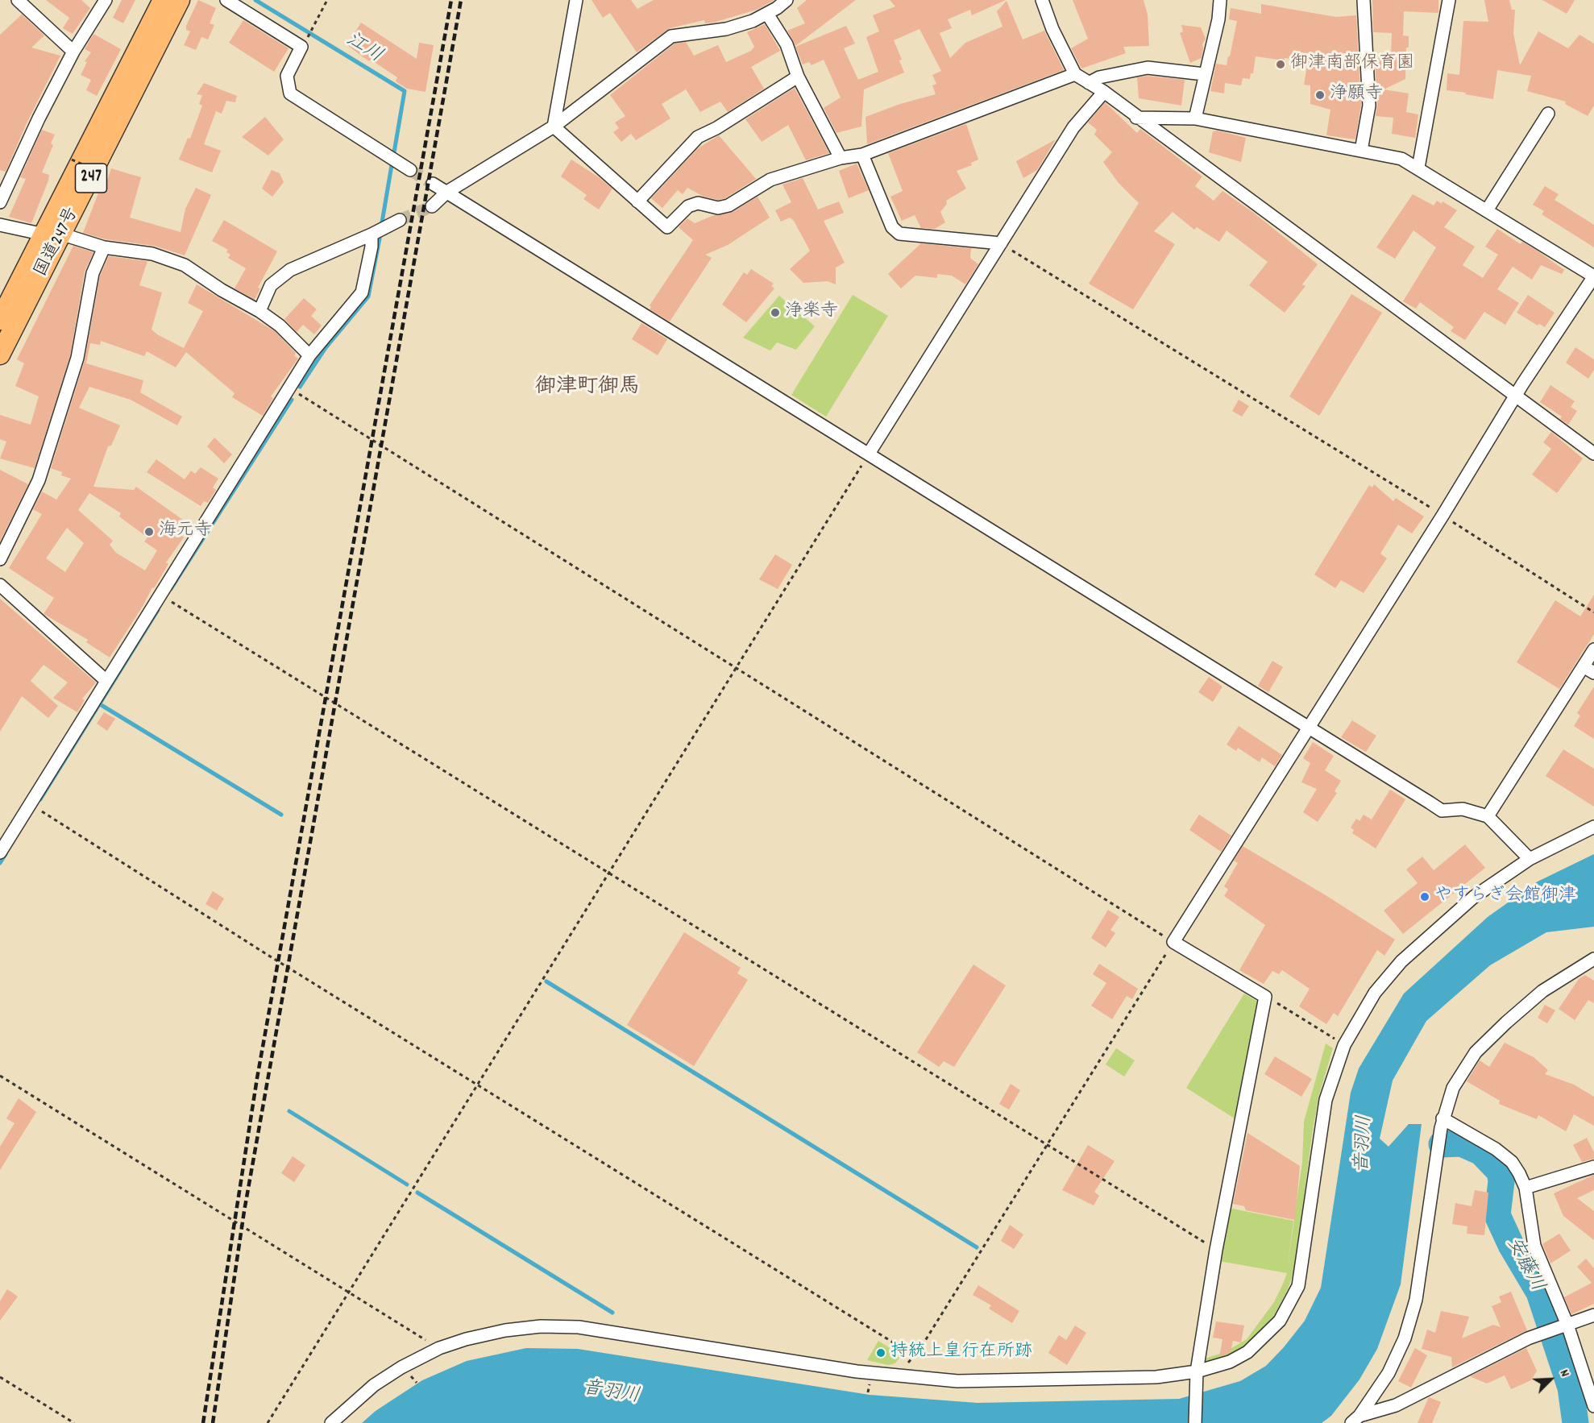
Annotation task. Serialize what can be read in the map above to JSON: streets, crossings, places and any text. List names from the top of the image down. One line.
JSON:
{"streets":{"highway":["247","国道247号"]},"districts":["御津町御馬"],"water":["江川","音羽川","安藤川"],"places":["御津南部保育園","浄願寺","浄楽寺","海元寺","やすらぎ会館御津","持統上皇行在所跡"],"north":"top right"}
